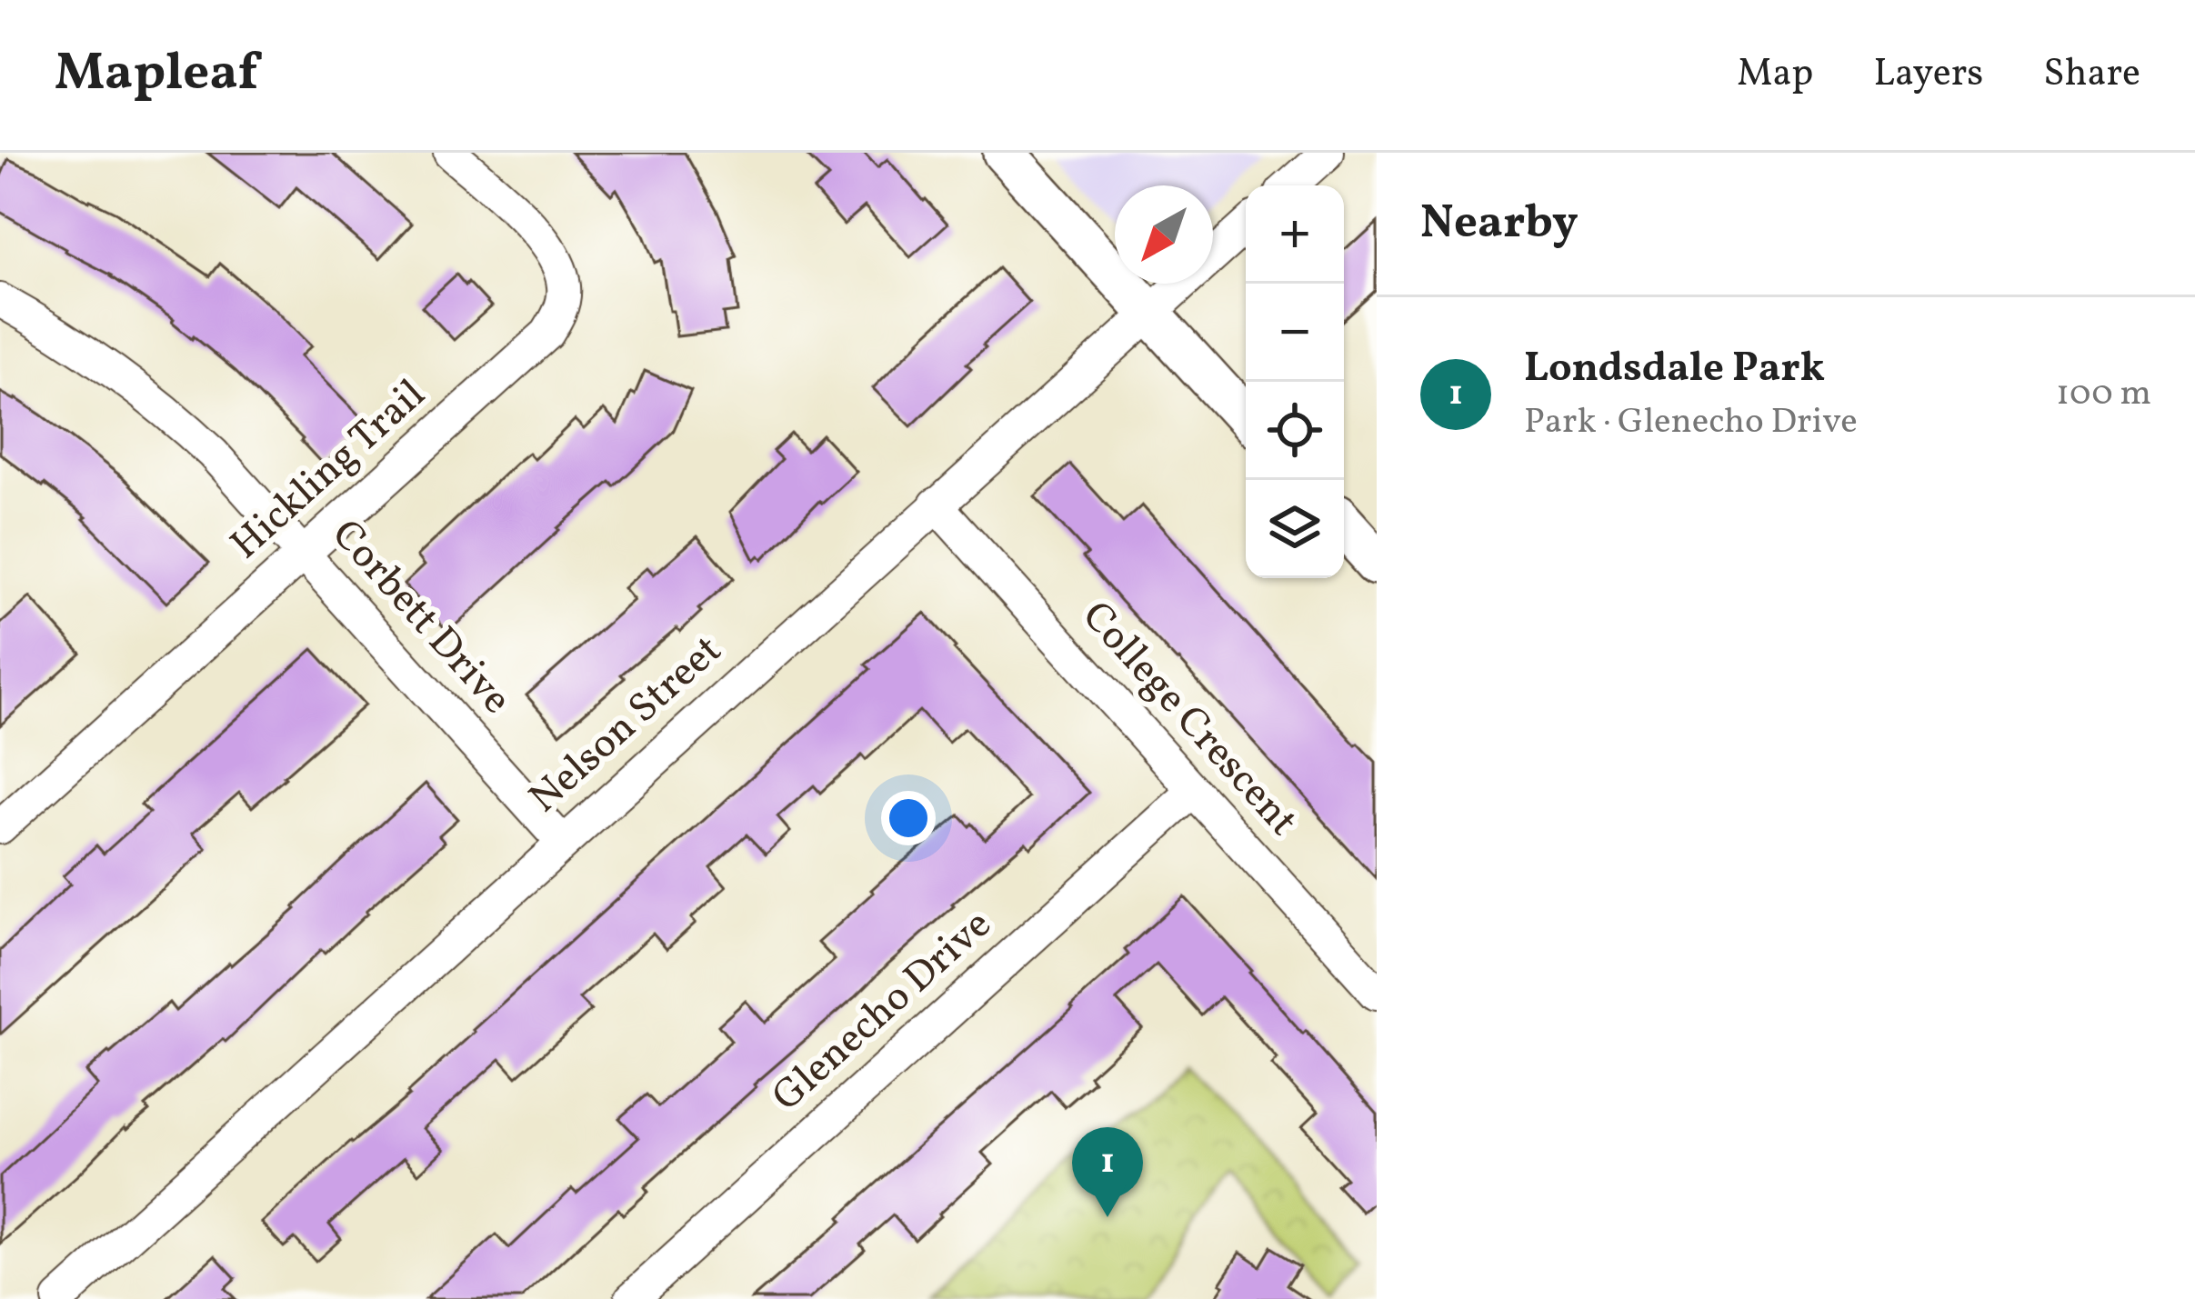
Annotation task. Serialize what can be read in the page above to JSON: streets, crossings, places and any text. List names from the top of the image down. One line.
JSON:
{"streets":{"street":["Hickling Trail","Corbett Drive","College Crescent","Nelson Street","Glenecho Drive"]},"crossings":[["Hickling Trail","Corbett Drive"],["Corbett Drive","Nelson Street"],["College Crescent","Nelson Street"],["College Crescent","Glenecho Drive"]],"north":"bottom left","page":{"header":"Mapleaf","nav":["Map","Layers","Share"],"heading":"Nearby","map_buttons":["+","−"],"list":[{"mark":"1","name":"Londsdale Park","note":"Park · Glenecho Drive","value":"100 m"}],"pins":"1"}}
